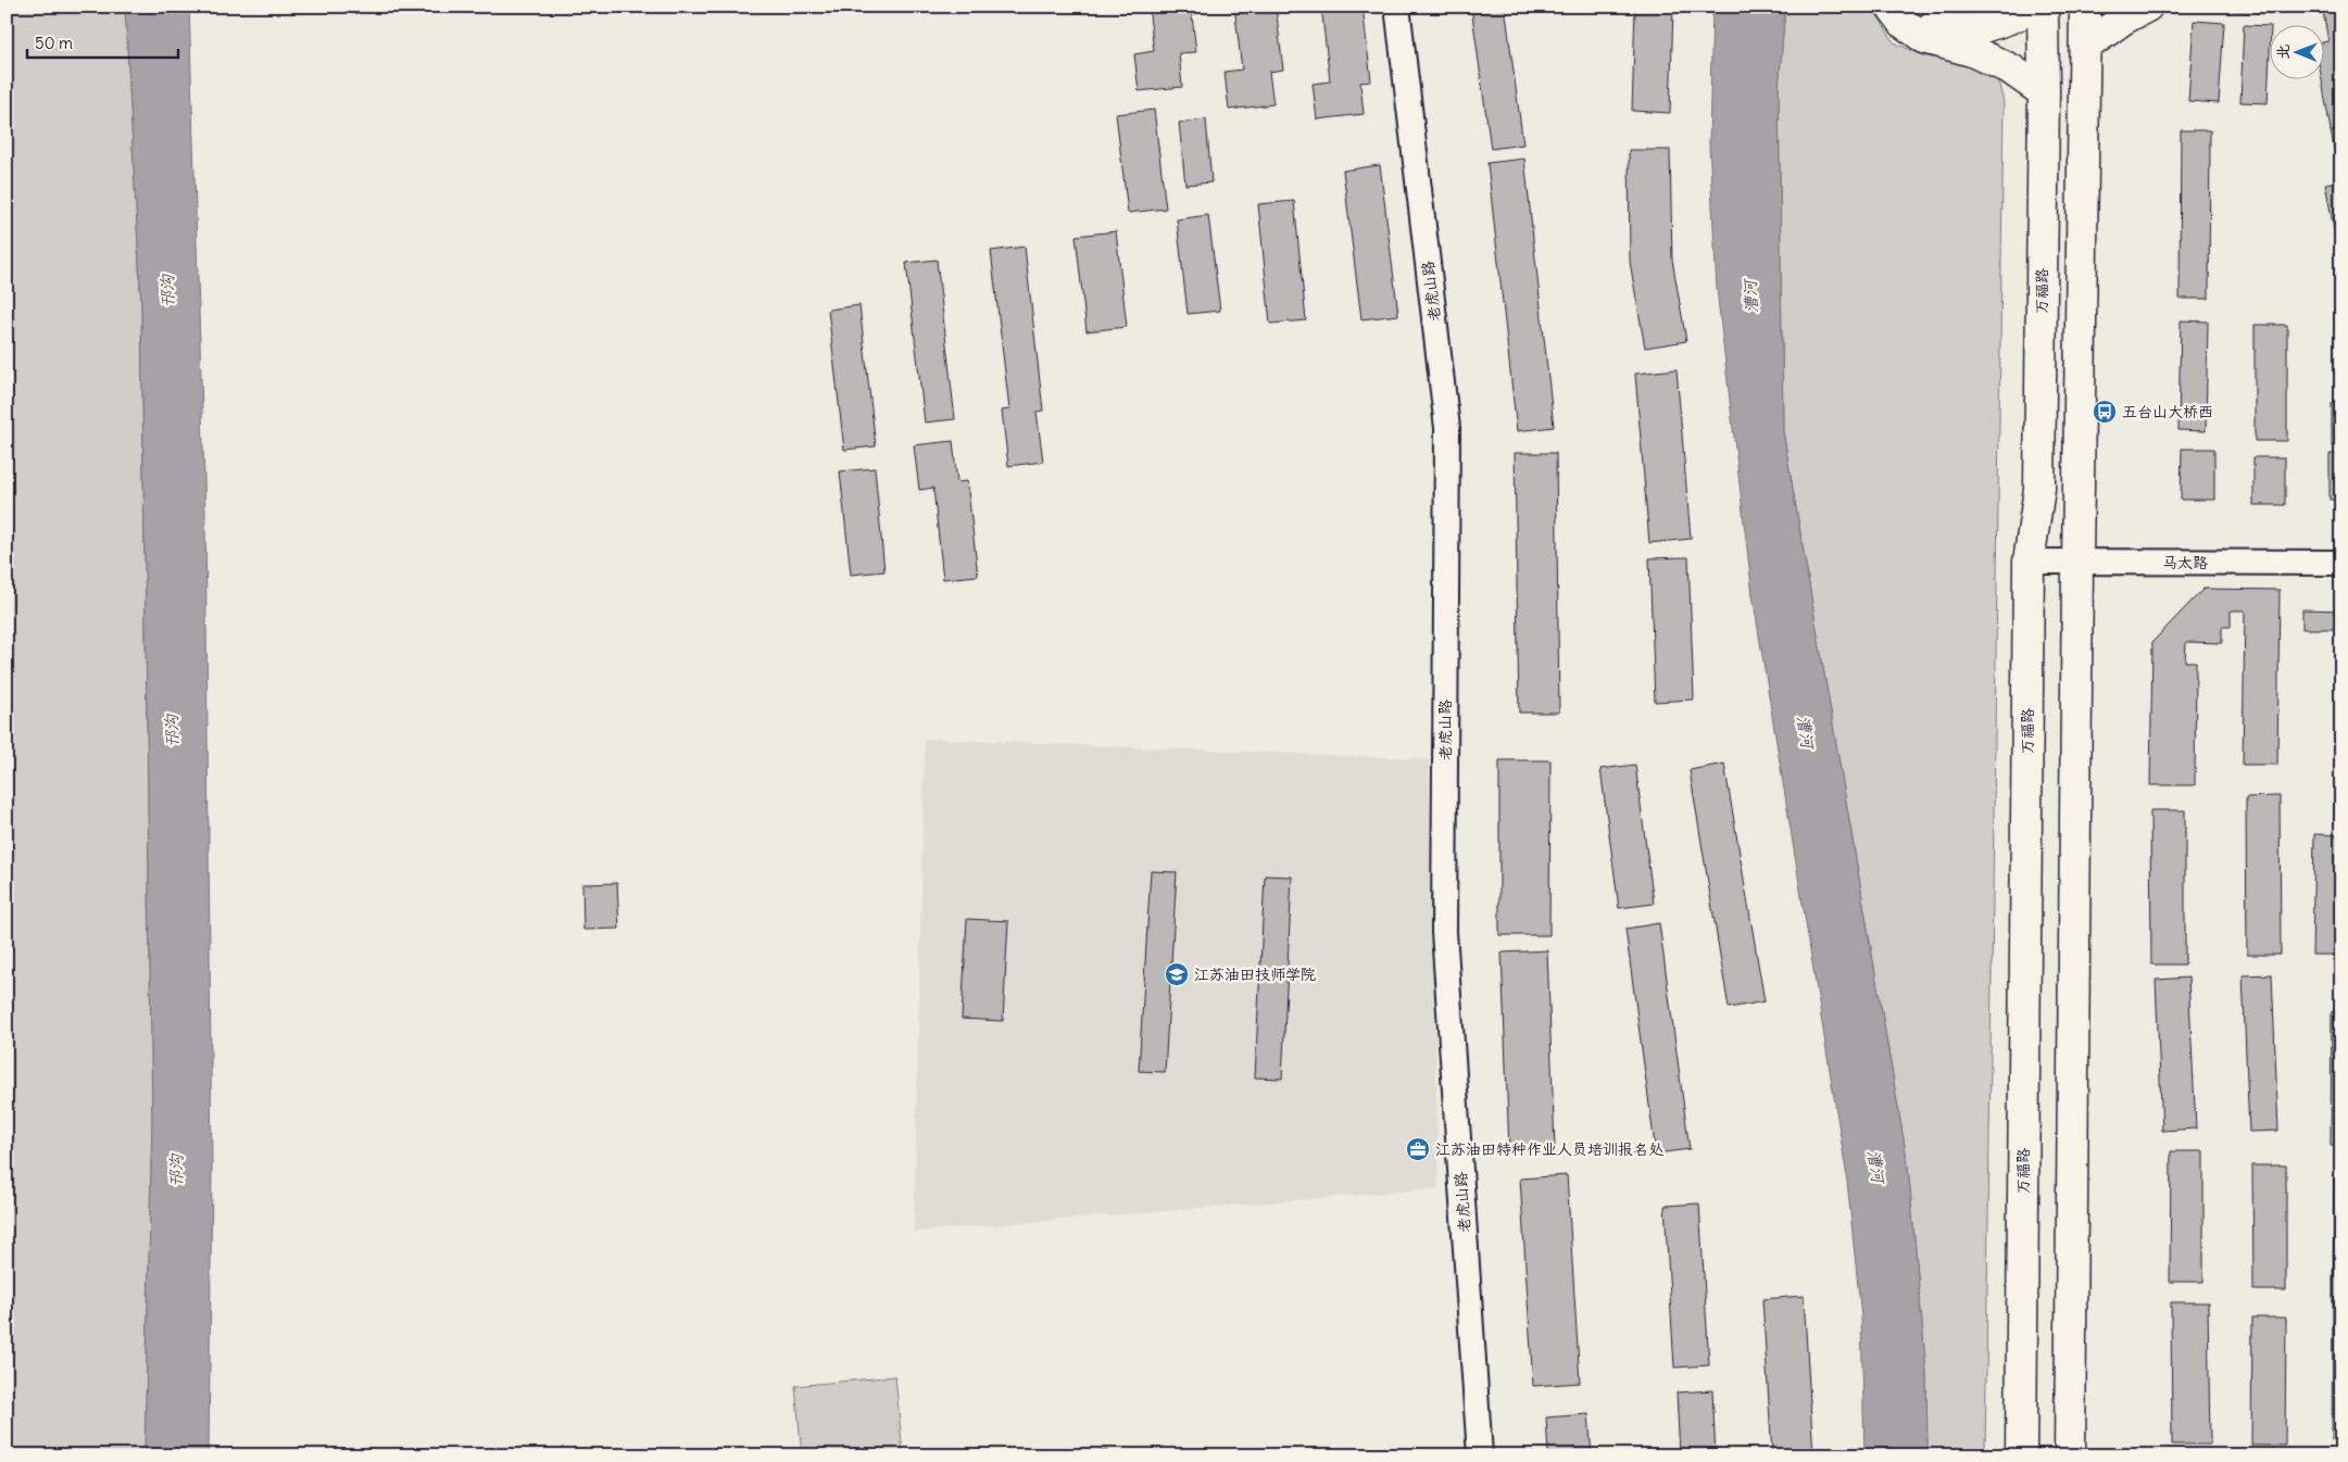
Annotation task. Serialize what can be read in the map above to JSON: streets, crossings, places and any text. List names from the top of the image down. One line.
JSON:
{"streets":{"main road":["万福路"],"street":["老虎山路","马太路"]},"crossings":[["万福路","马太路"]],"water":["邗沟","漕河"],"places":{"bus stop":["五台山大桥西"],"school or university":["江苏油田技师学院"],"office":["江苏油田特种作业人员培训报名处"]},"scale_bar":"50 m","north":"left"}
